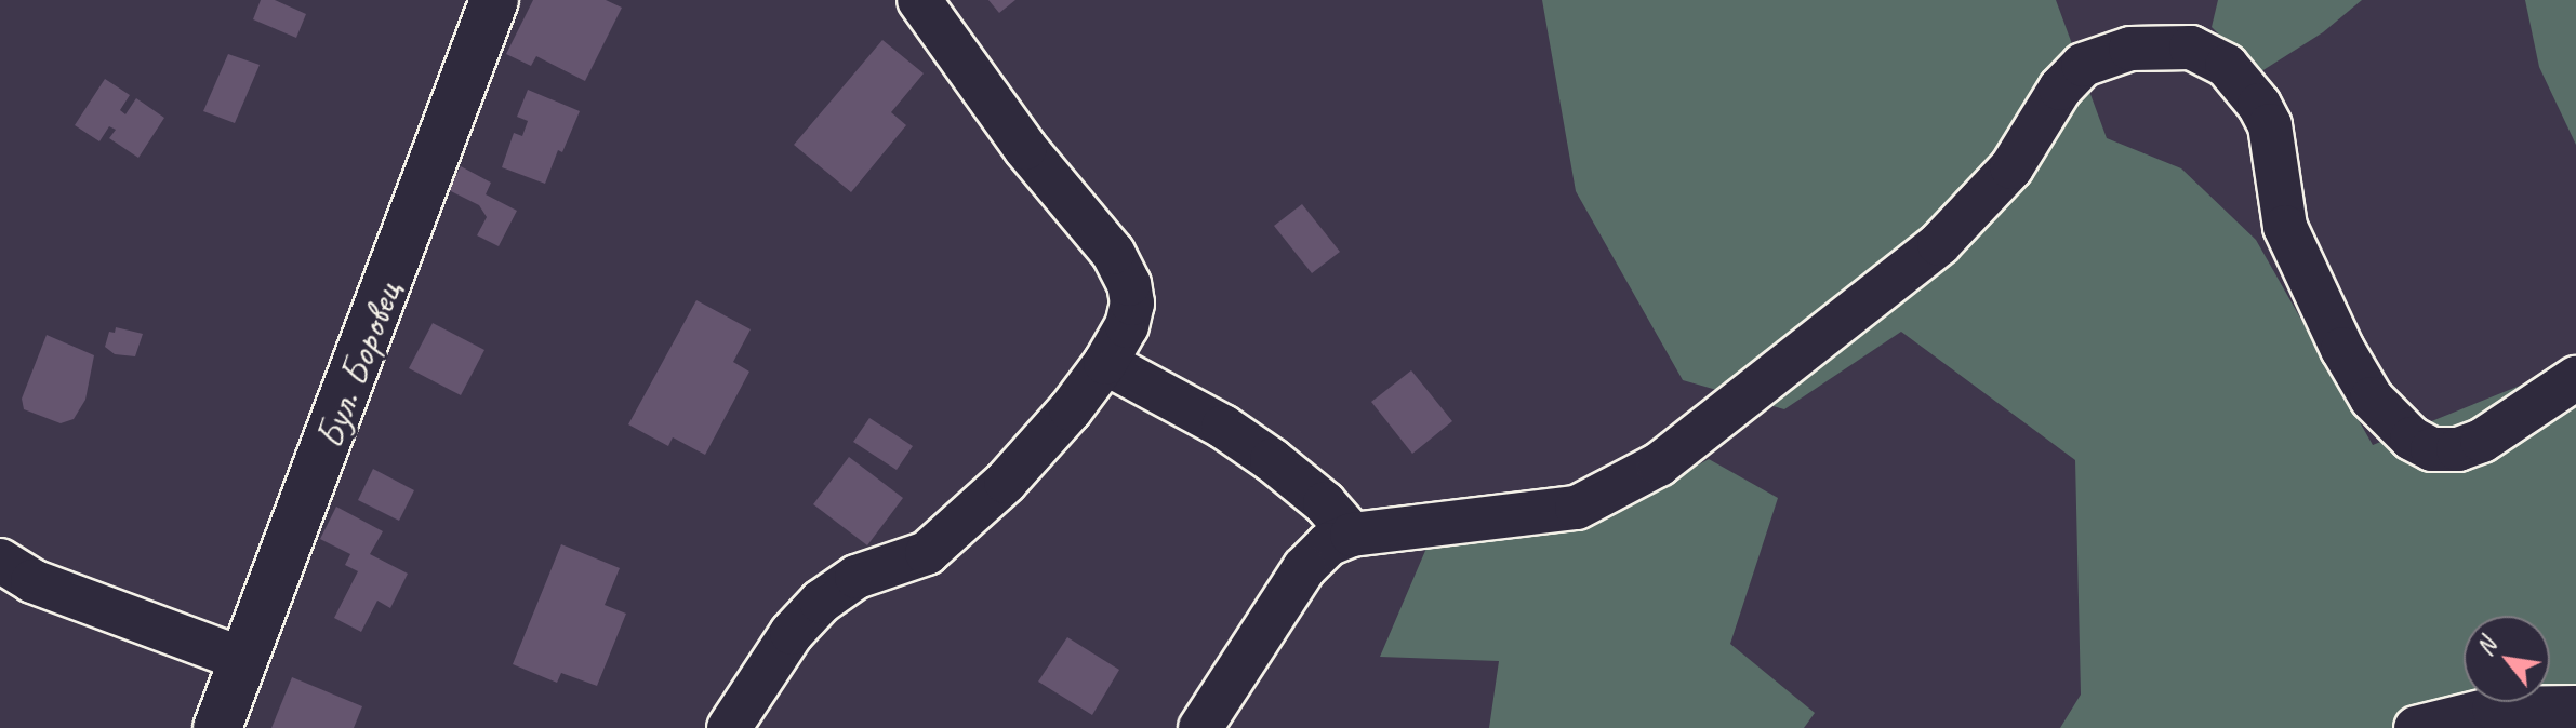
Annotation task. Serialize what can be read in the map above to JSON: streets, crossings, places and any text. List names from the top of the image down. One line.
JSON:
{"streets":{"street":["Бул. Боровец"]},"north":"top left"}
